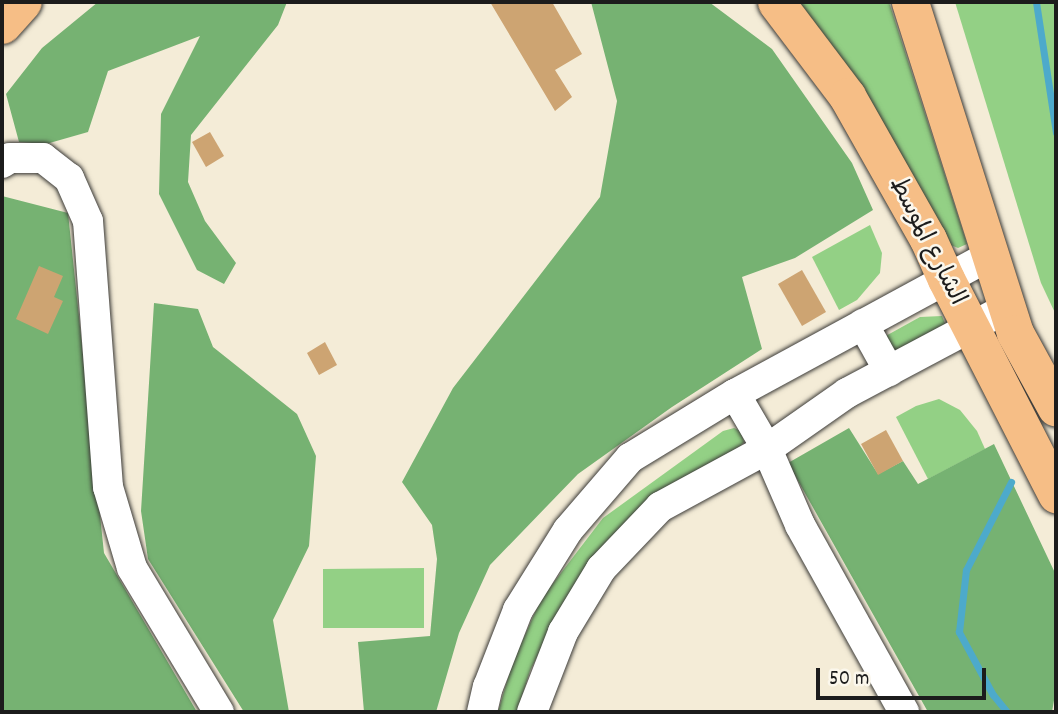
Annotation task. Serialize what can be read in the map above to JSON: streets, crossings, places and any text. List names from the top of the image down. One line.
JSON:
{"streets":{"main road":["الشارع الموسط"]},"scale_bar":"50 m"}
